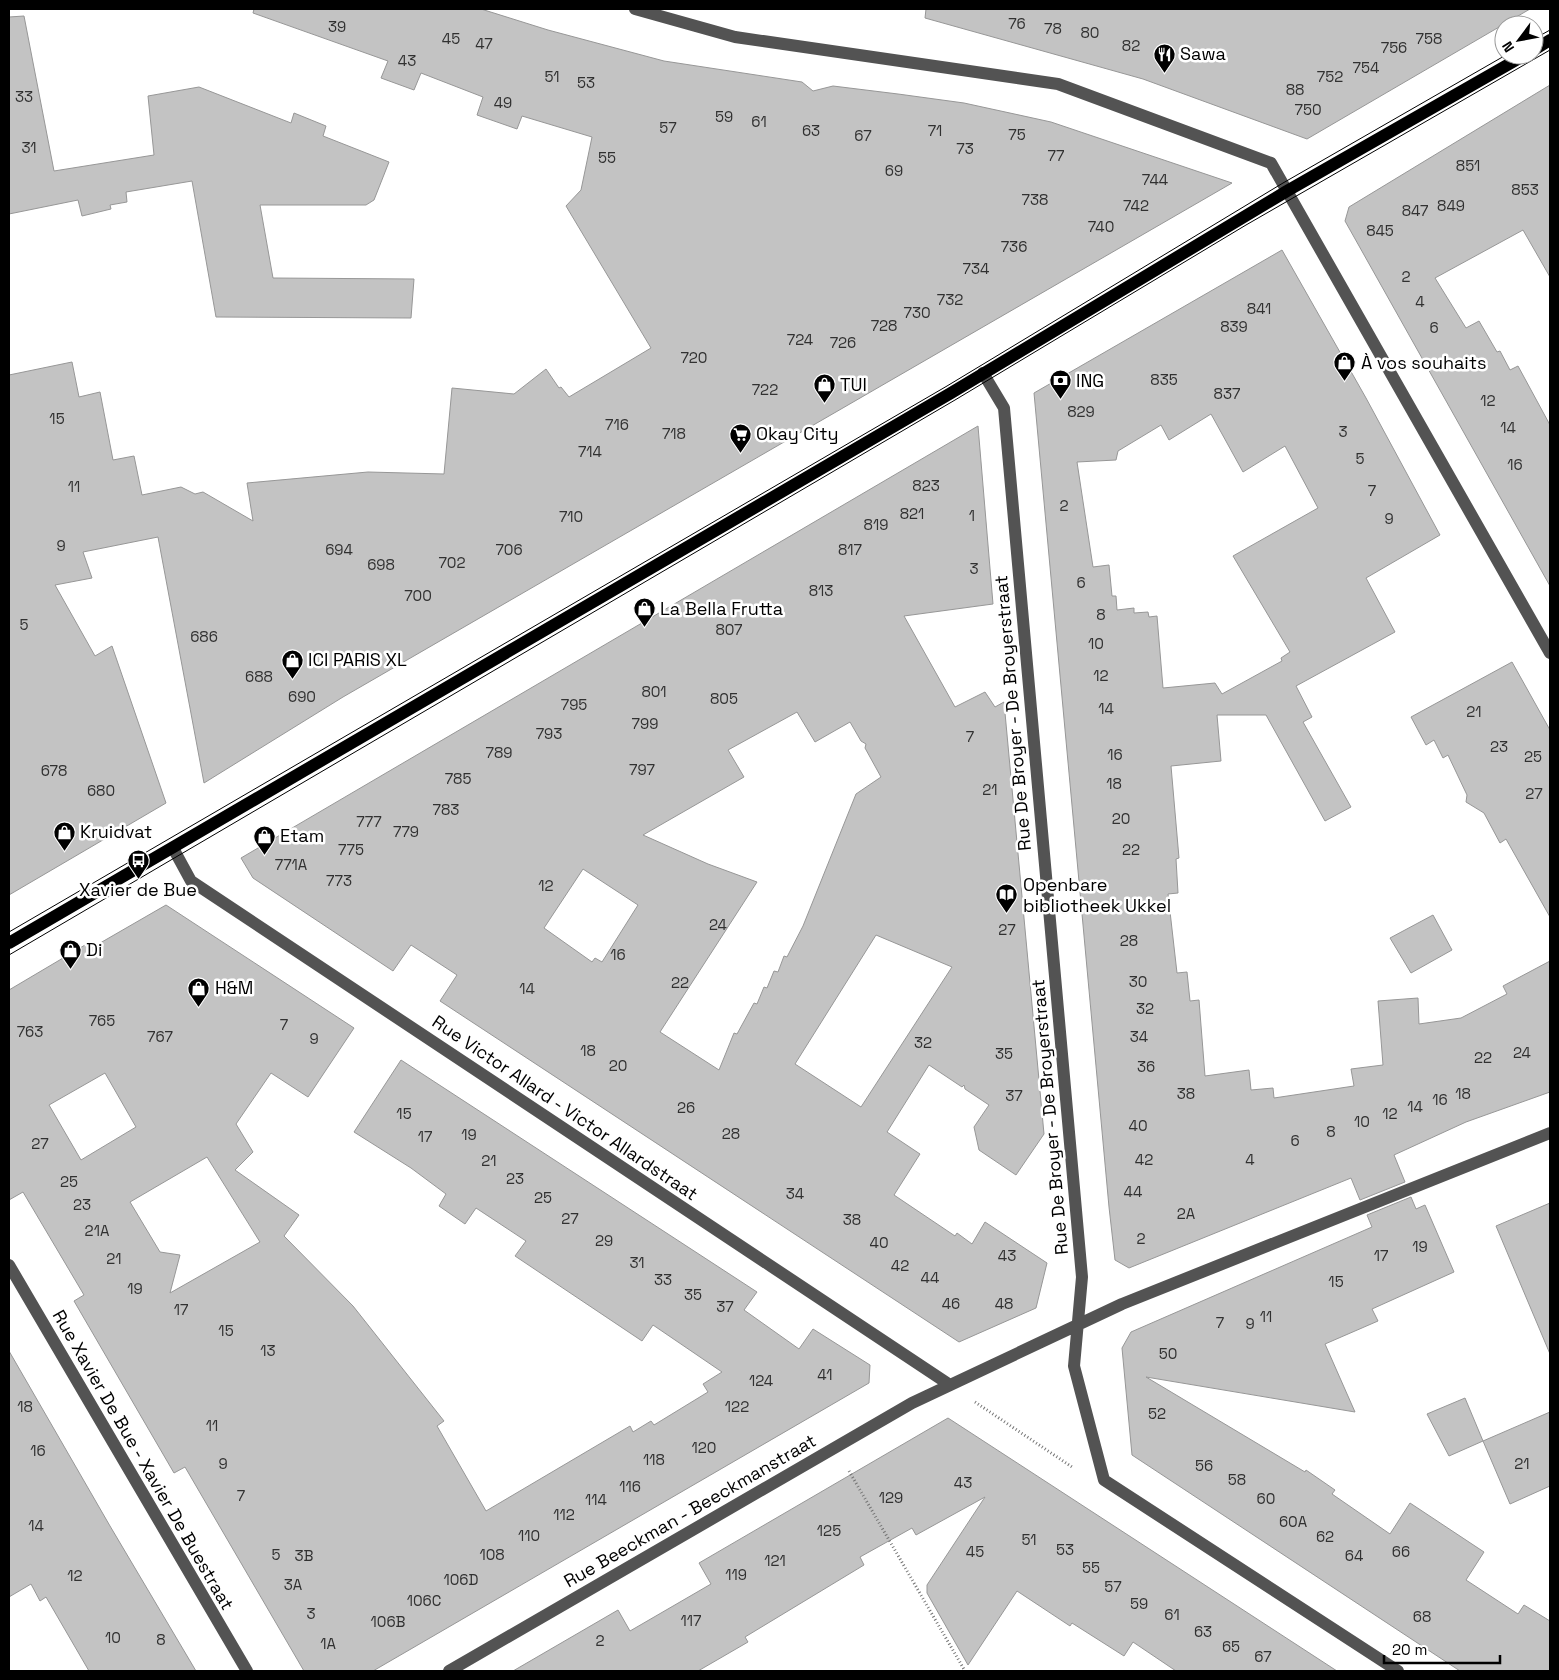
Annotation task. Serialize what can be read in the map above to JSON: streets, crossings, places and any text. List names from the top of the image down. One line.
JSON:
{"streets":{"street":["Rue De Broyer - De Broyerstraat","Rue Victor Allard - Victor Allardstraat","Rue Xavier De Bue - Xavier De Buestraat","Rue Beeckman - Beeckmanstraat"]},"crossings":[["Rue De Broyer - De Broyerstraat","Rue Beeckman - Beeckmanstraat"],["Rue Victor Allard - Victor Allardstraat","Rue Beeckman - Beeckmanstraat"]],"places":{"restaurant":["Sawa"],"shop":["À vos souhaits","TUI","La Bella Frutta","ICI PARIS XL","Kruidvat","Etam","Di","H&M"],"bank":["ING"],"supermarket":["Okay City"],"bus stop":["Xavier de Bue"],"library":["Openbare bibliotheek Ukkel"]},"house_numbers":["76","39","78","80","45","758","47","82","756","43","754","51","752","53","88","33","49","750","59","61","57","63","71","75","67","31","73","77","55","851","69","744","853","738","742","849","847","740","845","736","734","2","732","4","841","730","728","839","6","724","726","720","835","722","837","12","829","15","716","14","3","718","714","5","16","823","11","7","2","821","1","710","9","819","9","694","706","817","702","698","3","6","813","700","8","5","807","686","10","12","688","801","690","805","795","14","21","799","793","7","23","789","16","25","797","678","785","18","21","680","27","783","20","777","779","775","22","771A","773","12","24","27","28","16","30","22","14","32","765","7","763","767","34","9","32","18","24","35","22","20","36","38","18","37","16","14","26","15","12","10","40","8","28","19","17","6","27","42","4","21","23","25","44","34","25","23","2A","27","38","21A","2","29","40","19","43","17","21","31","42","44","33","15","19","35","46","48","37","17","11","7","9","15","13","50","41","124","18","122","52","11","120","16","118","9","21","56","58","43","116","7","129","60","114","112","60A","14","125","110","62","51","53","45","66","5","108","3B","64","121","55","119","12","106D","3A","57","106C","59","3","61","68","117","106B","63","10","8","2","1A","65","67"],"scale_bar":"20 m","north":"bottom left"}
